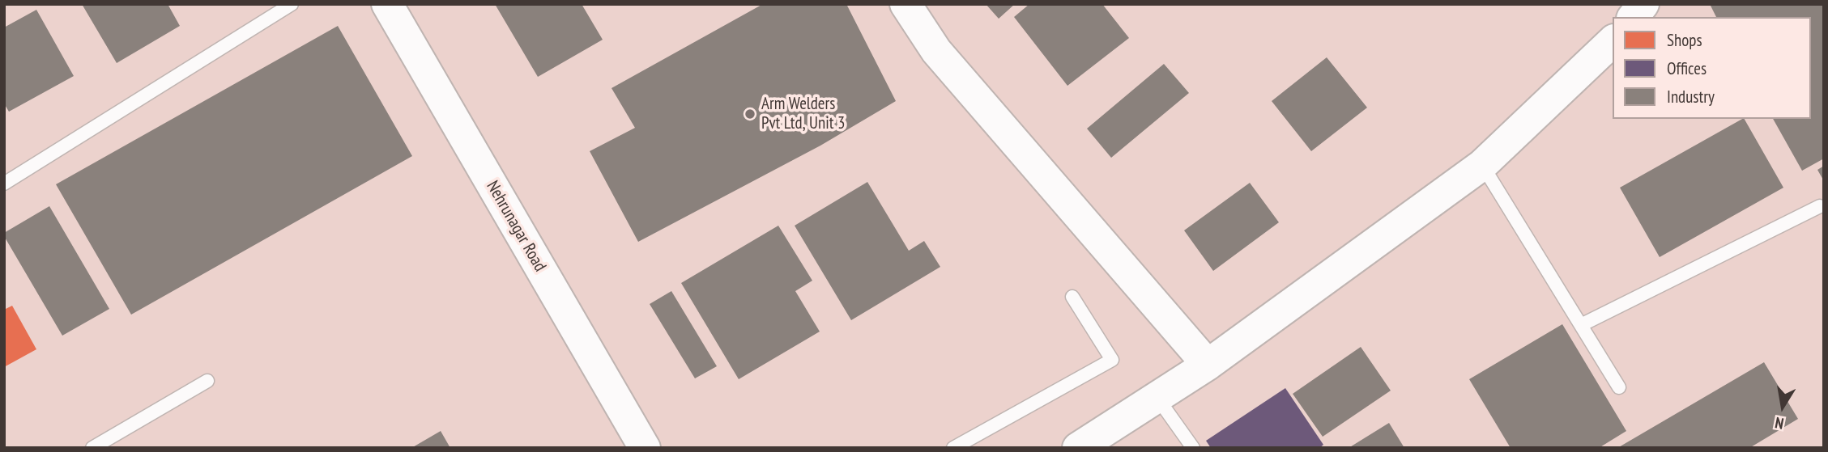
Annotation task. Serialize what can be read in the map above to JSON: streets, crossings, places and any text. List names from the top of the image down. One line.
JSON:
{"streets":{"street":["Nehrunagar Road"]},"places":["Arm Welders Pvt Ltd, Unit 3"],"legend":["Shops","Offices","Industry"],"north":"bottom"}
